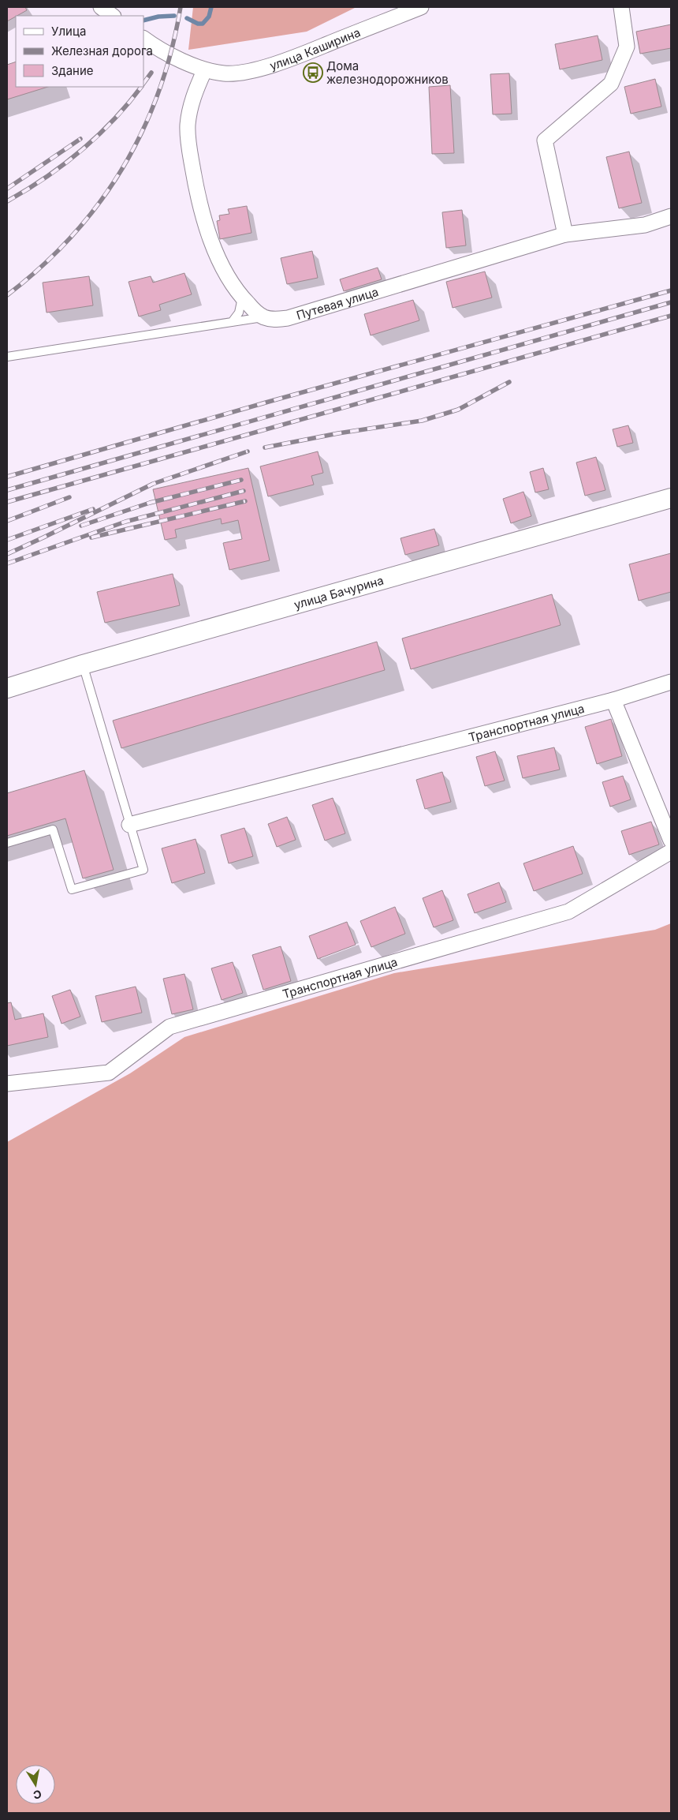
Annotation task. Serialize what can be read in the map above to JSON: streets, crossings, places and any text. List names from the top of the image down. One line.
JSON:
{"streets":{"street":["улица Каширина","Путевая улица","улица Бачурина","Транспортная улица"]},"places":{"bus stop":["Дома железнодорожников"]},"legend":["Улица","Железная дорога","Здание"],"north":"bottom"}
